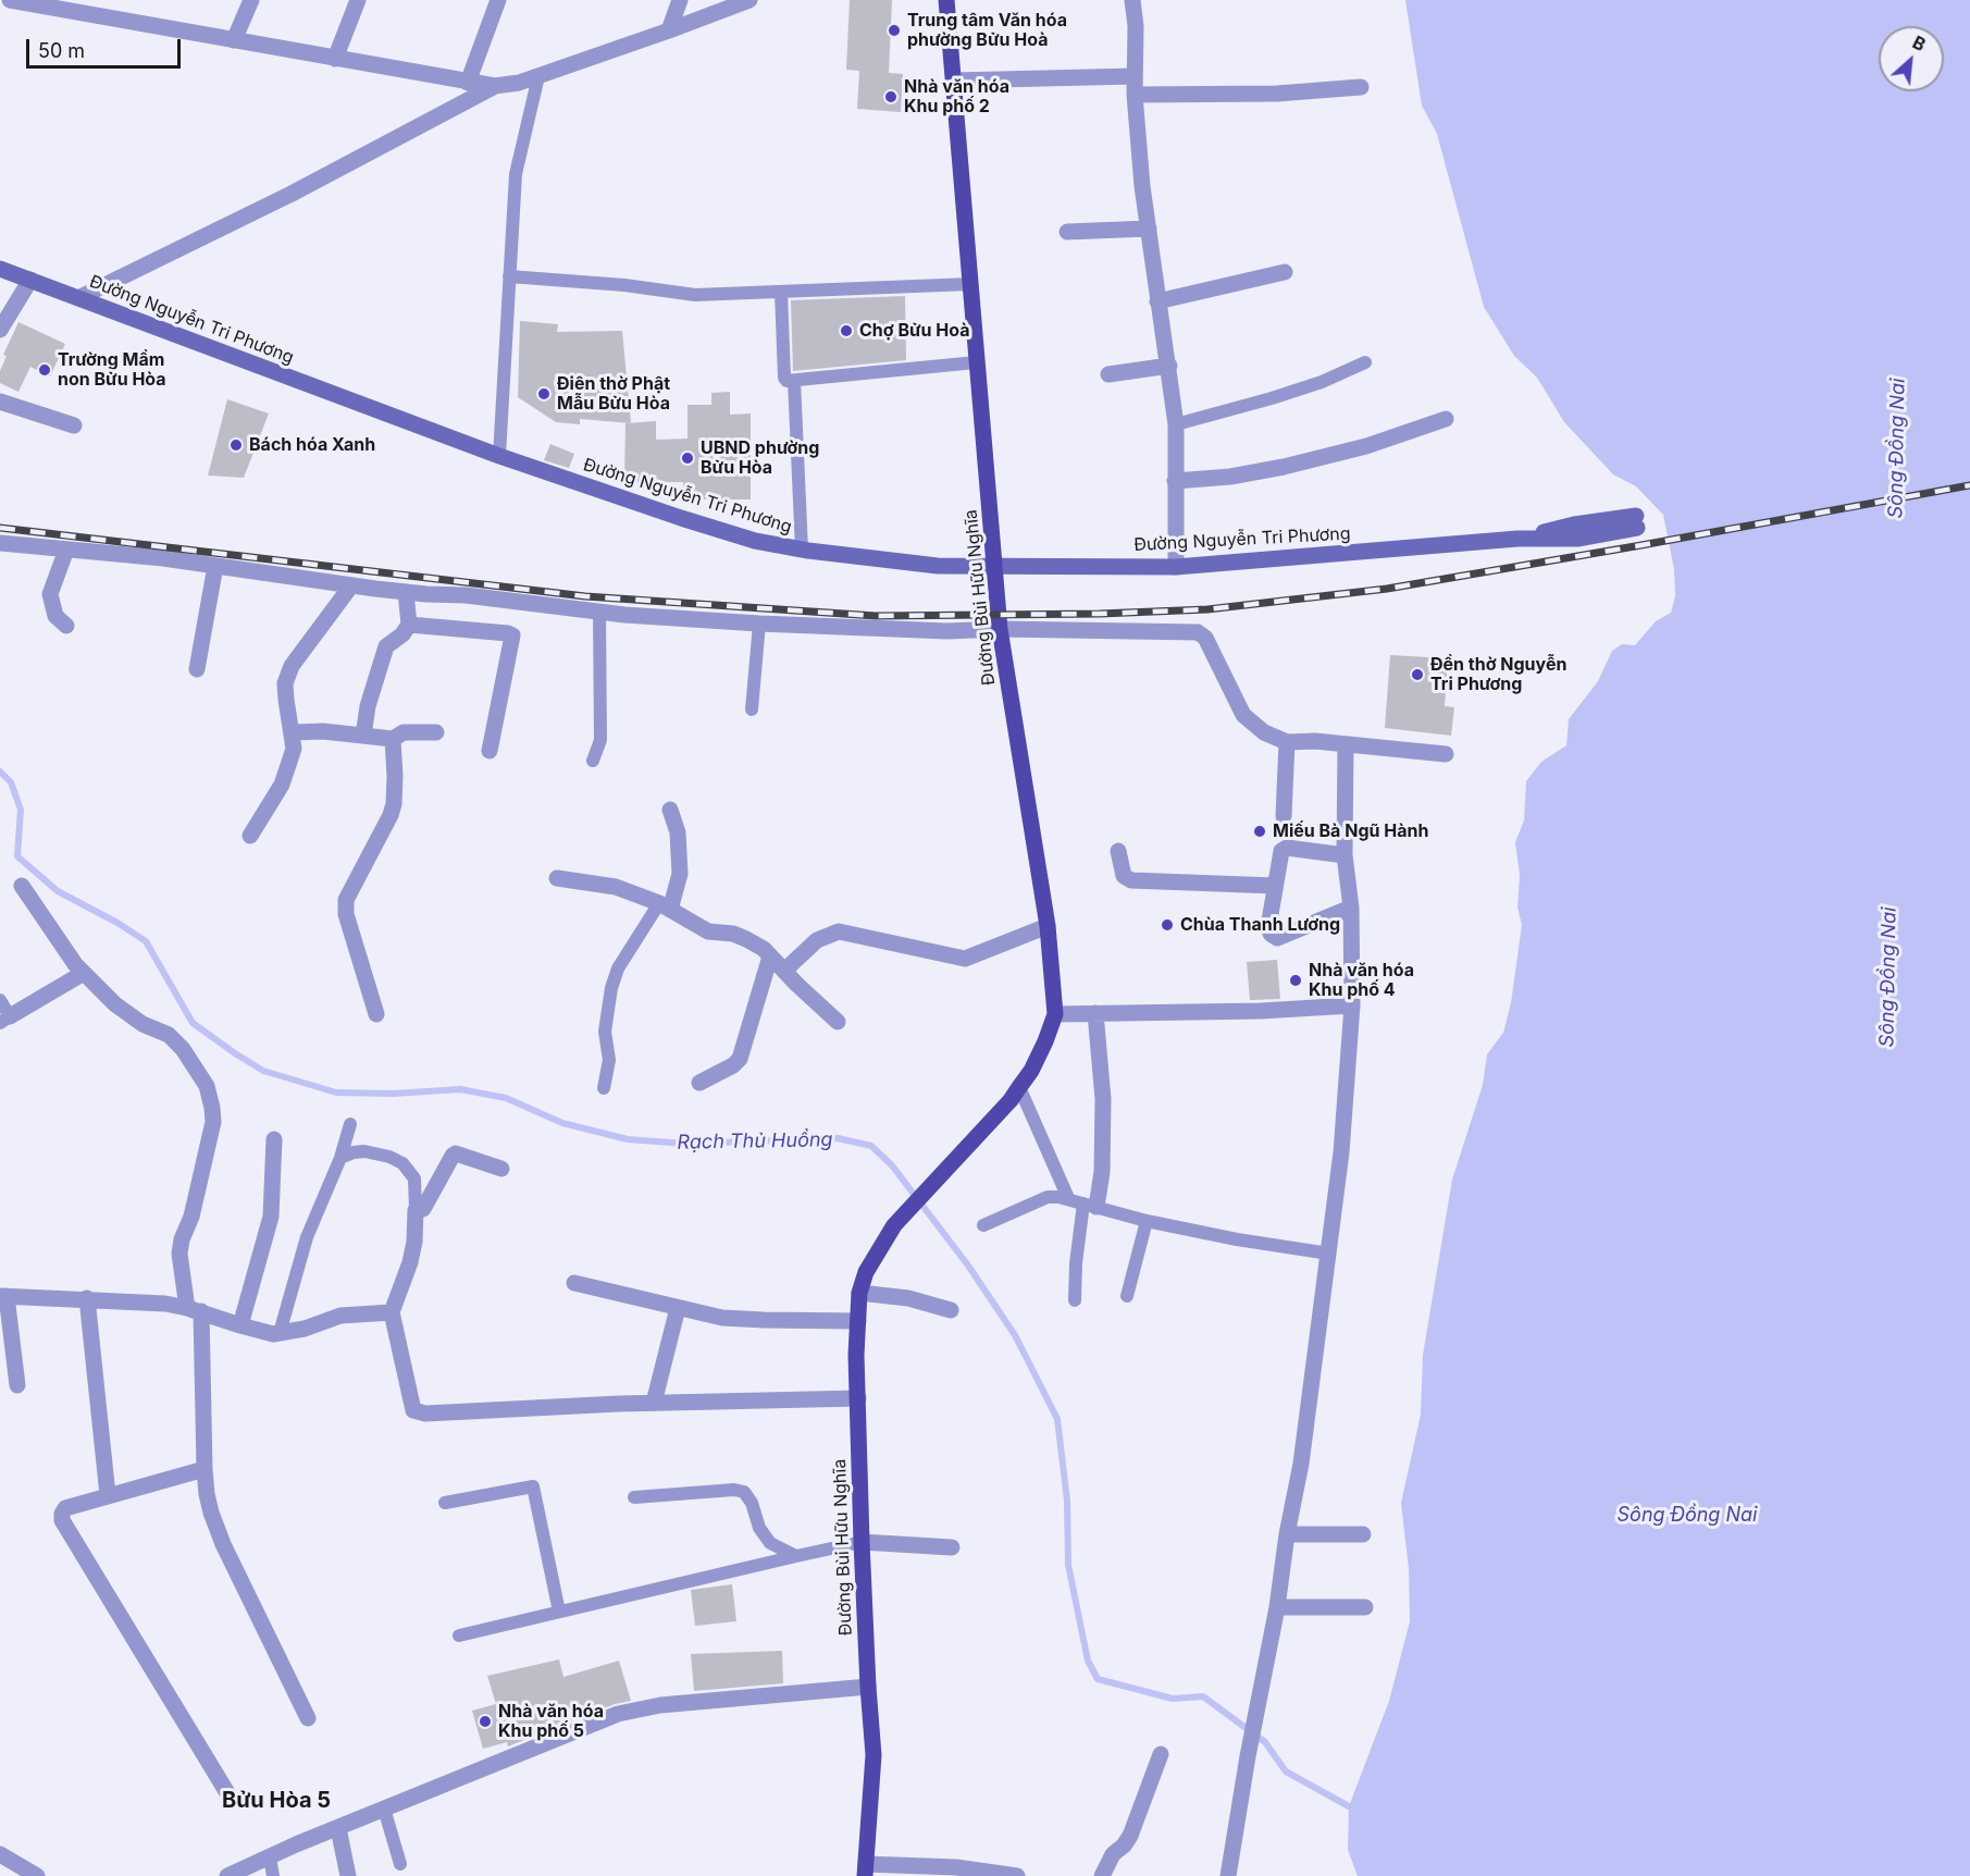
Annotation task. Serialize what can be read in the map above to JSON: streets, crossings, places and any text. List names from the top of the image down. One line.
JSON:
{"streets":{"main road":["Đường Nguyễn Tri Phương","Đường Bùi Hữu Nghĩa"]},"crossings":[["Đường Nguyễn Tri Phương","Đường Bùi Hữu Nghĩa"]],"districts":["Bửu Hòa 5"],"water":["Sông Đồng Nai","Rạch Thủ Huồng"],"places":["Trung tâm Văn hóa phường Bửu Hoà","Nhà văn hóa Khu phố 2","Chợ Bửu Hoà","Trường Mầm non Bửu Hòa","Điện thờ Phật Mẫu Bửu Hòa","Bách hóa Xanh","UBND phường Bửu Hòa","Đền thờ Nguyễn Tri Phương","Miếu Bà Ngũ Hành","Chùa Thanh Lương","Nhà văn hóa Khu phố 4","Nhà văn hóa Khu phố 5"],"scale_bar":"50 m","north":"top right"}
